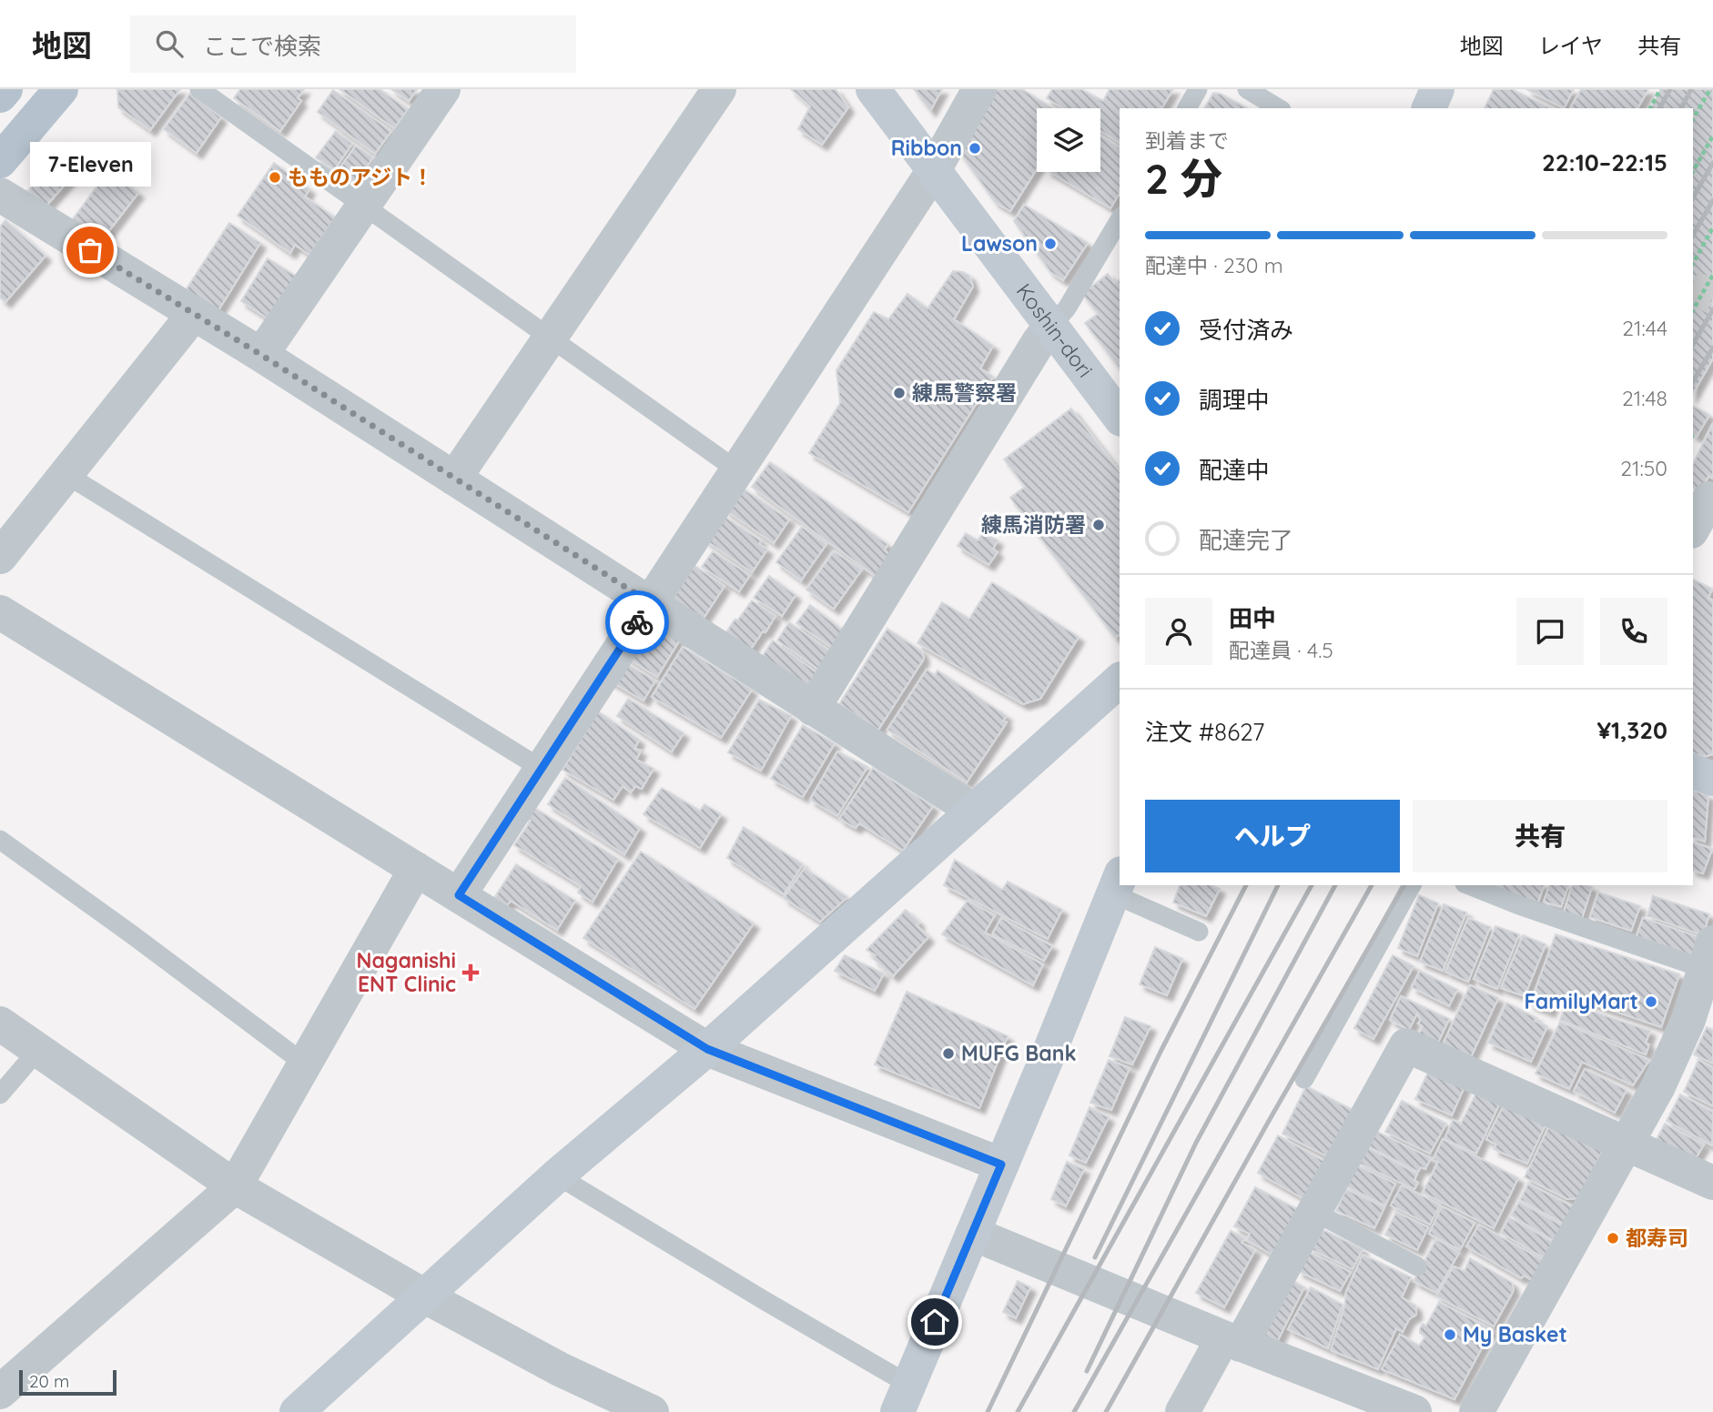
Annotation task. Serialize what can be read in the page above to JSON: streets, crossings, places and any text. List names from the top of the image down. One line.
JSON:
{"streets":{"street":["Koshin-dori"]},"places":{"other":["Ribbon","もものアジト！","Lawson","7-Eleven","練馬警察署","練馬消防署","FamilyMart","MUFG Bank","都寿司","My Basket"],"health":["Naganishi ENT Clinic"]},"scale_bar":"20 m","page":{"header":"地図","search":"ここで検索","nav":["地図","レイヤ","共有"],"heading":["2 分","到着まで","22:10–22:15"],"panel":["田中","配達員 · 4.5","注文 #8627","¥1,320"],"bubble":"7-Eleven","bar":"配達中 · 230 m","list":[["受付済み","21:44"],["調理中","21:48"],["配達中","21:50"],"配達完了"],"buttons":["ヘルプ","共有"],"scale":"20 m"}}
